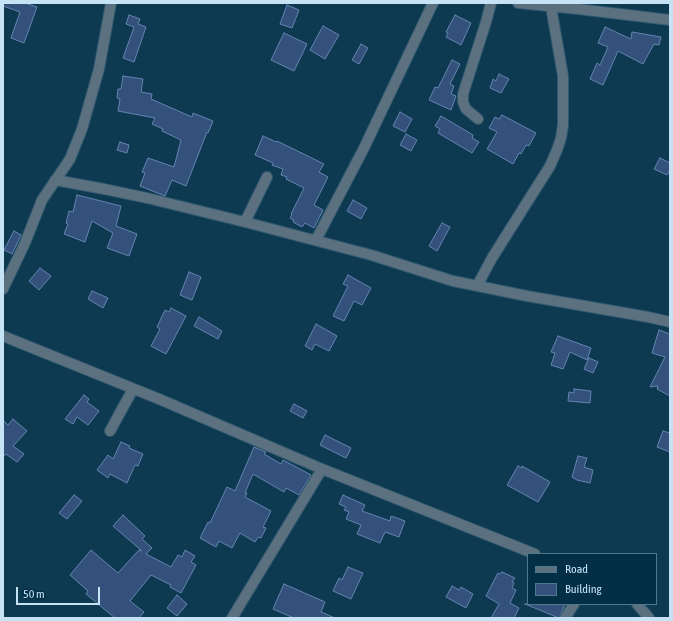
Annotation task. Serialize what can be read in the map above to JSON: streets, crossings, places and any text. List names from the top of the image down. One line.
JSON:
{"legend":["Road","Building"],"scale_bar":"50 m"}
